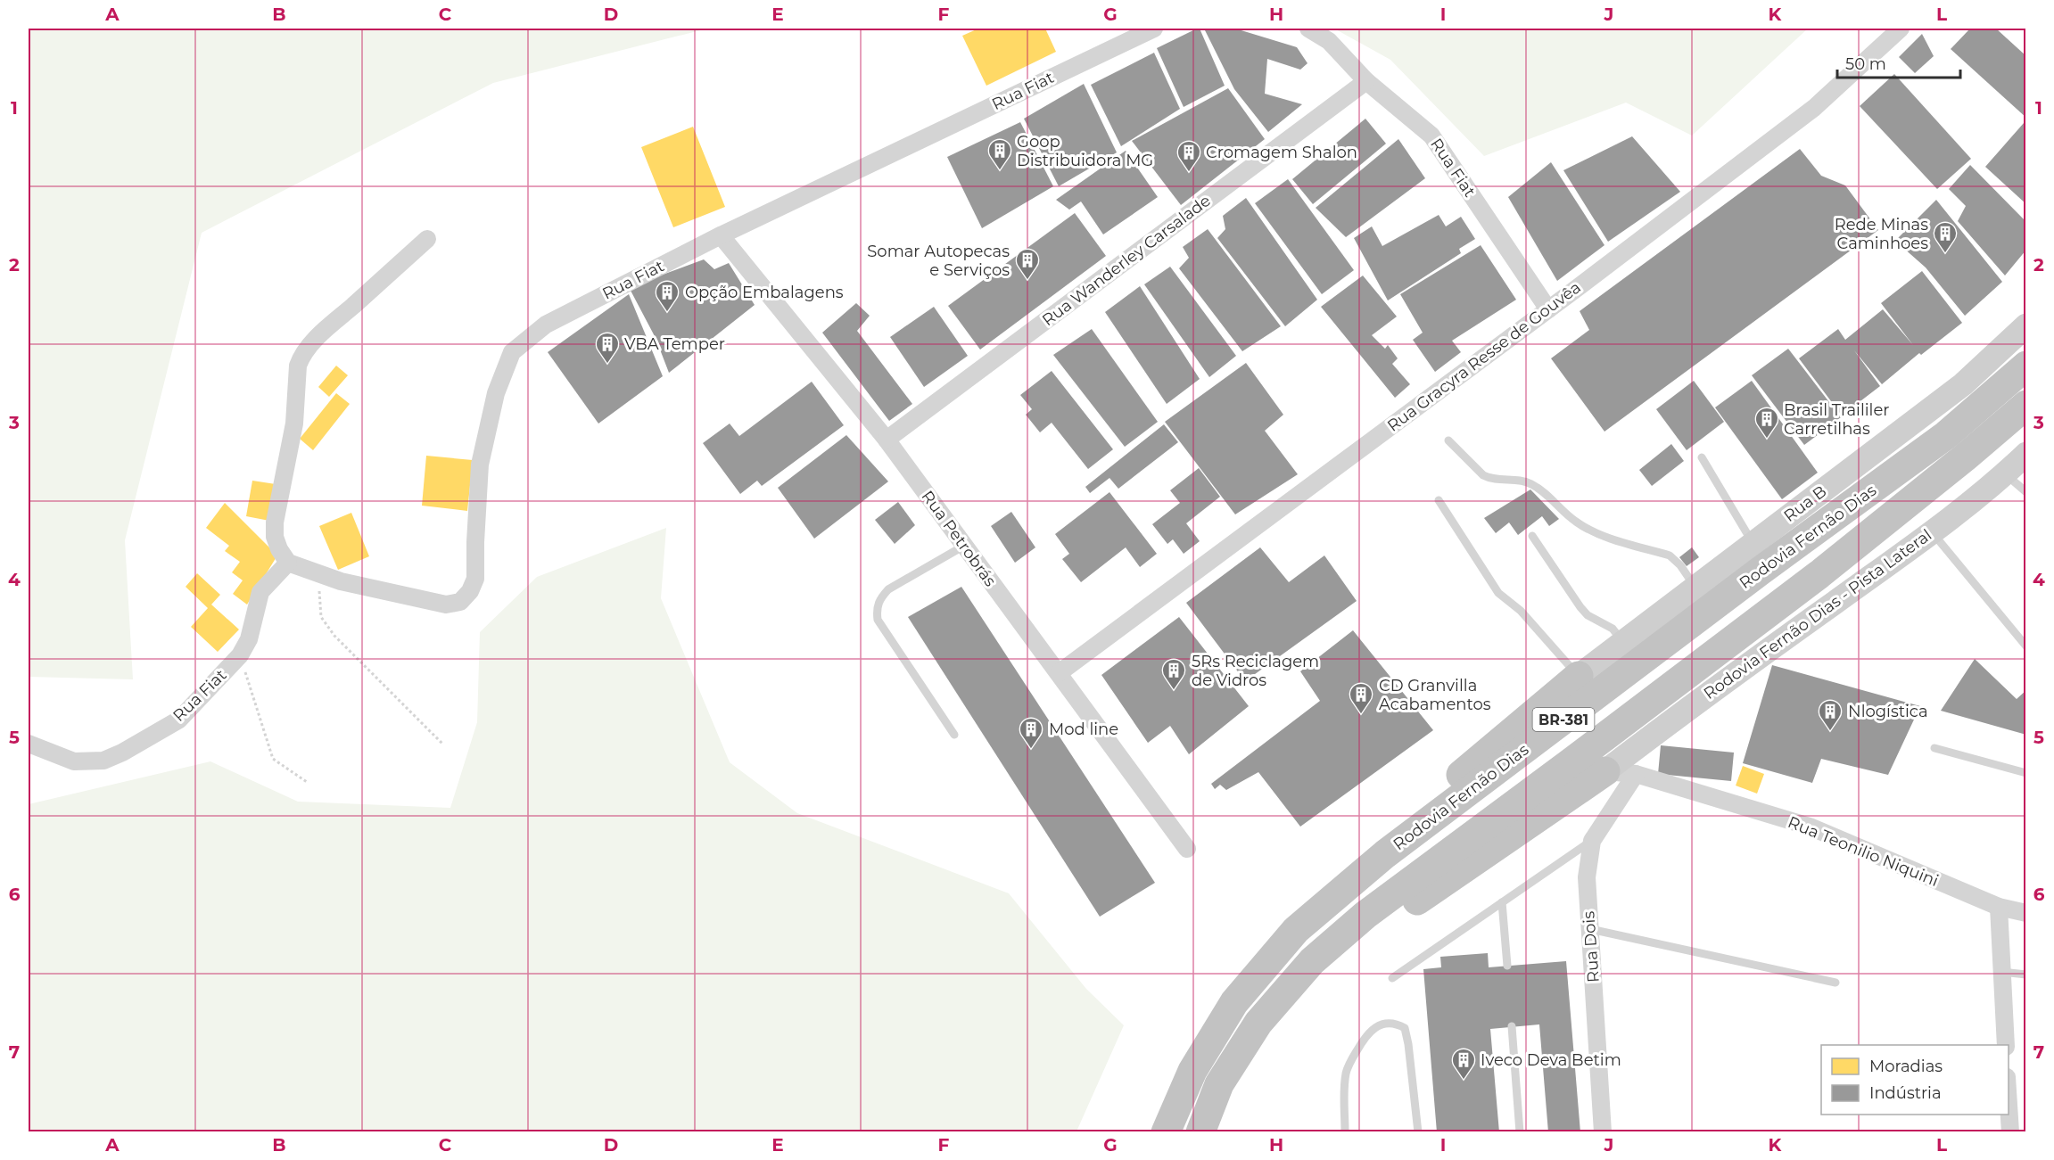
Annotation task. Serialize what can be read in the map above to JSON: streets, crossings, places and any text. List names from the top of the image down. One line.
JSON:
{"streets":{"highway":["Rodovia Fernão Dias","BR-381"],"street":["Rua Fiat","Rua Wanderley Carsalade","Rua Gracyra Resse de Gouvêa","Rua B","Rua Petrobrás","Rodovia Fernão Dias - Pista Lateral","Rua Teonilio Niquini","Rua Dois"]},"crossings":[["Rua Fiat","Rua Wanderley Carsalade"],["Rua Fiat","Rua Gracyra Resse de Gouvêa"],["Rua Fiat","Rua Petrobrás"],["Rua Wanderley Carsalade","Rua Petrobrás"],["Rua Gracyra Resse de Gouvêa","Rua Petrobrás"],["Rodovia Fernão Dias","BR-381"],["Rodovia Fernão Dias - Pista Lateral","Rua Teonilio Niquini"],["Rua Teonilio Niquini","Rua Dois"]],"places":{"building":["Goop Distribuidora MG","Cromagem Shalon","Rede Minas Caminhoes","Somar Autopecas e Serviços","Opção Embalagens","VBA Temper","Brasil Traililer Carretilhas","5Rs Reciclagem de Vidros","CD Granvilla Acabamentos","Nlogística","Mod line","Iveco Deva Betim"]},"legend":["Moradias","Indústria"],"scale_bar":"50 m","grid":{"columns":["A","B","C","D","E","F","G","H","I","J","K","L"],"rows":["1","2","3","4","5","6","7"]}}
